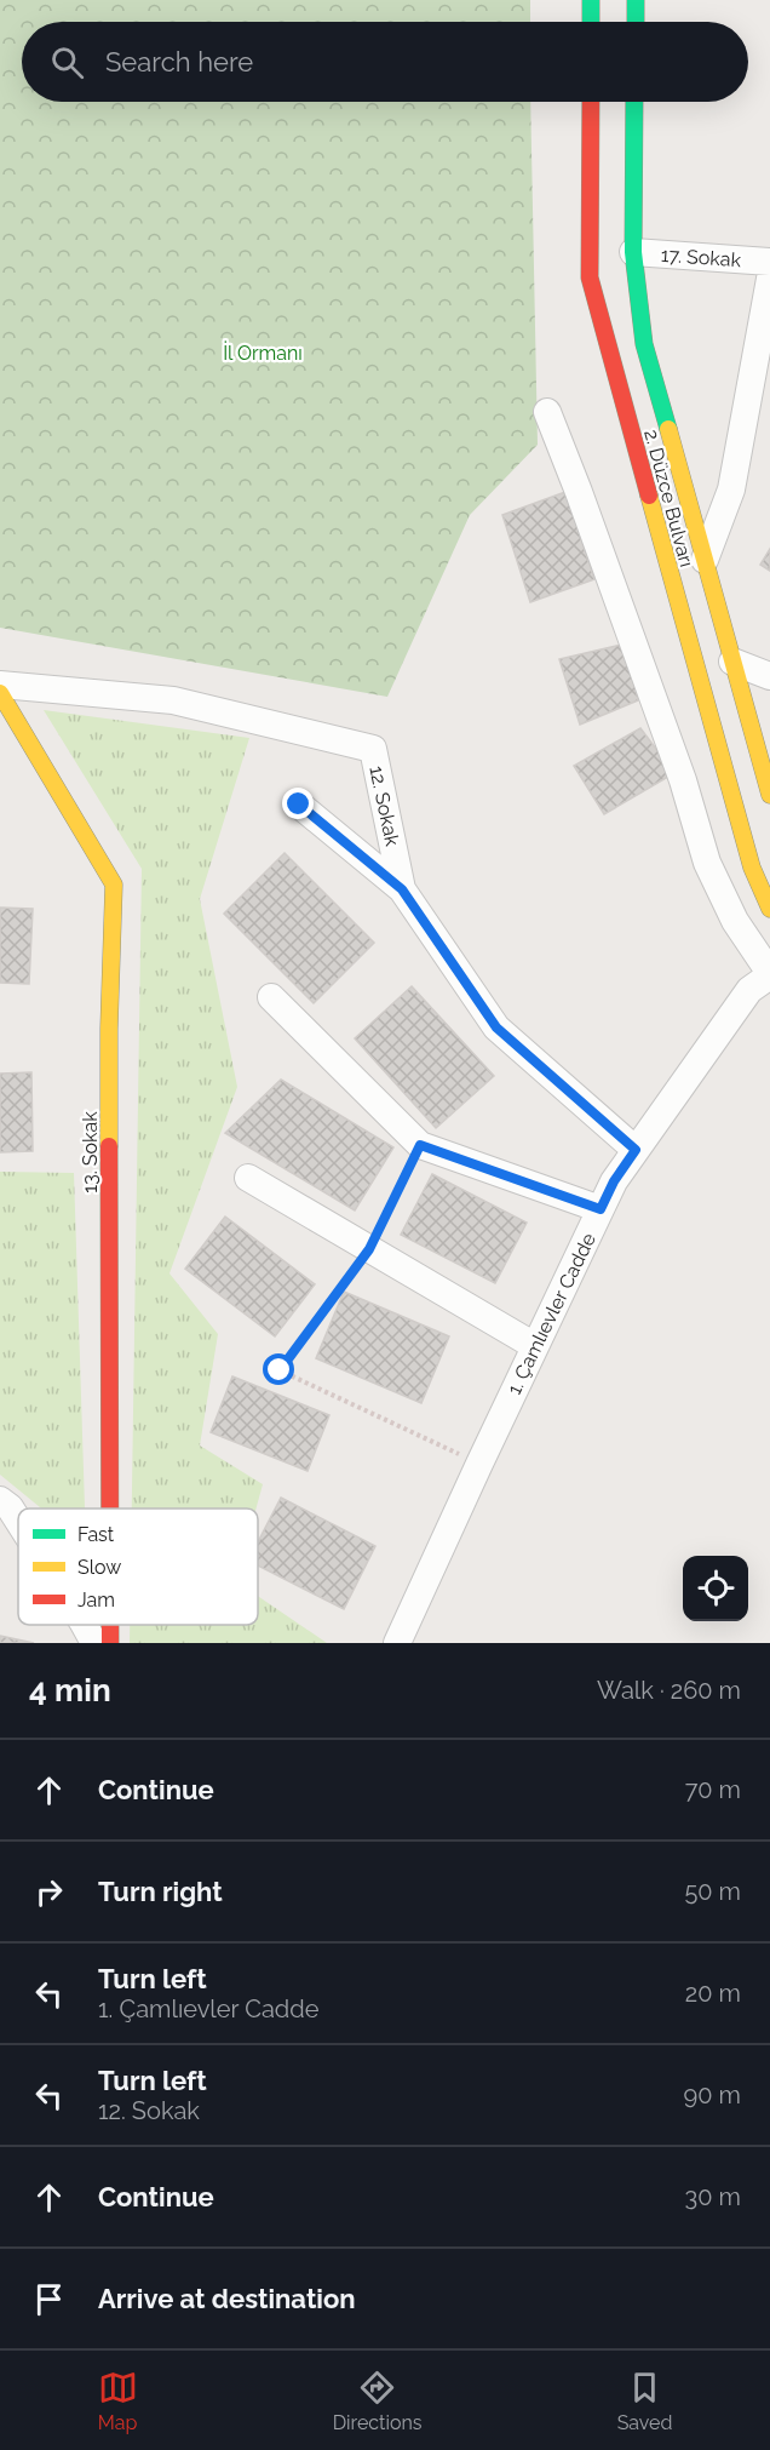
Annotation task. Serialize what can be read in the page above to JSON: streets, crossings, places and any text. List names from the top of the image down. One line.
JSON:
{"streets":{"street":["17. Sokak","2. Düzce Bulvarı","12. Sokak","13. Sokak","1. Çamlıevler Cadde"]},"crossings":[["17. Sokak","2. Düzce Bulvarı"],["12. Sokak","1. Çamlıevler Cadde"]],"parks":["İl Ormanı"],"legend":["Fast","Slow","Jam"],"page":{"search":"Search here","heading":["4 min","Walk · 260 m"],"list":[["Continue","70 m"],["Turn right","50 m"],["Turn left","1. Çamlıevler Cadde","20 m"],["Turn left","12. Sokak","90 m"],["Continue","30 m"],"Arrive at destination"],"nav":["Map","Directions","Saved"]}}
